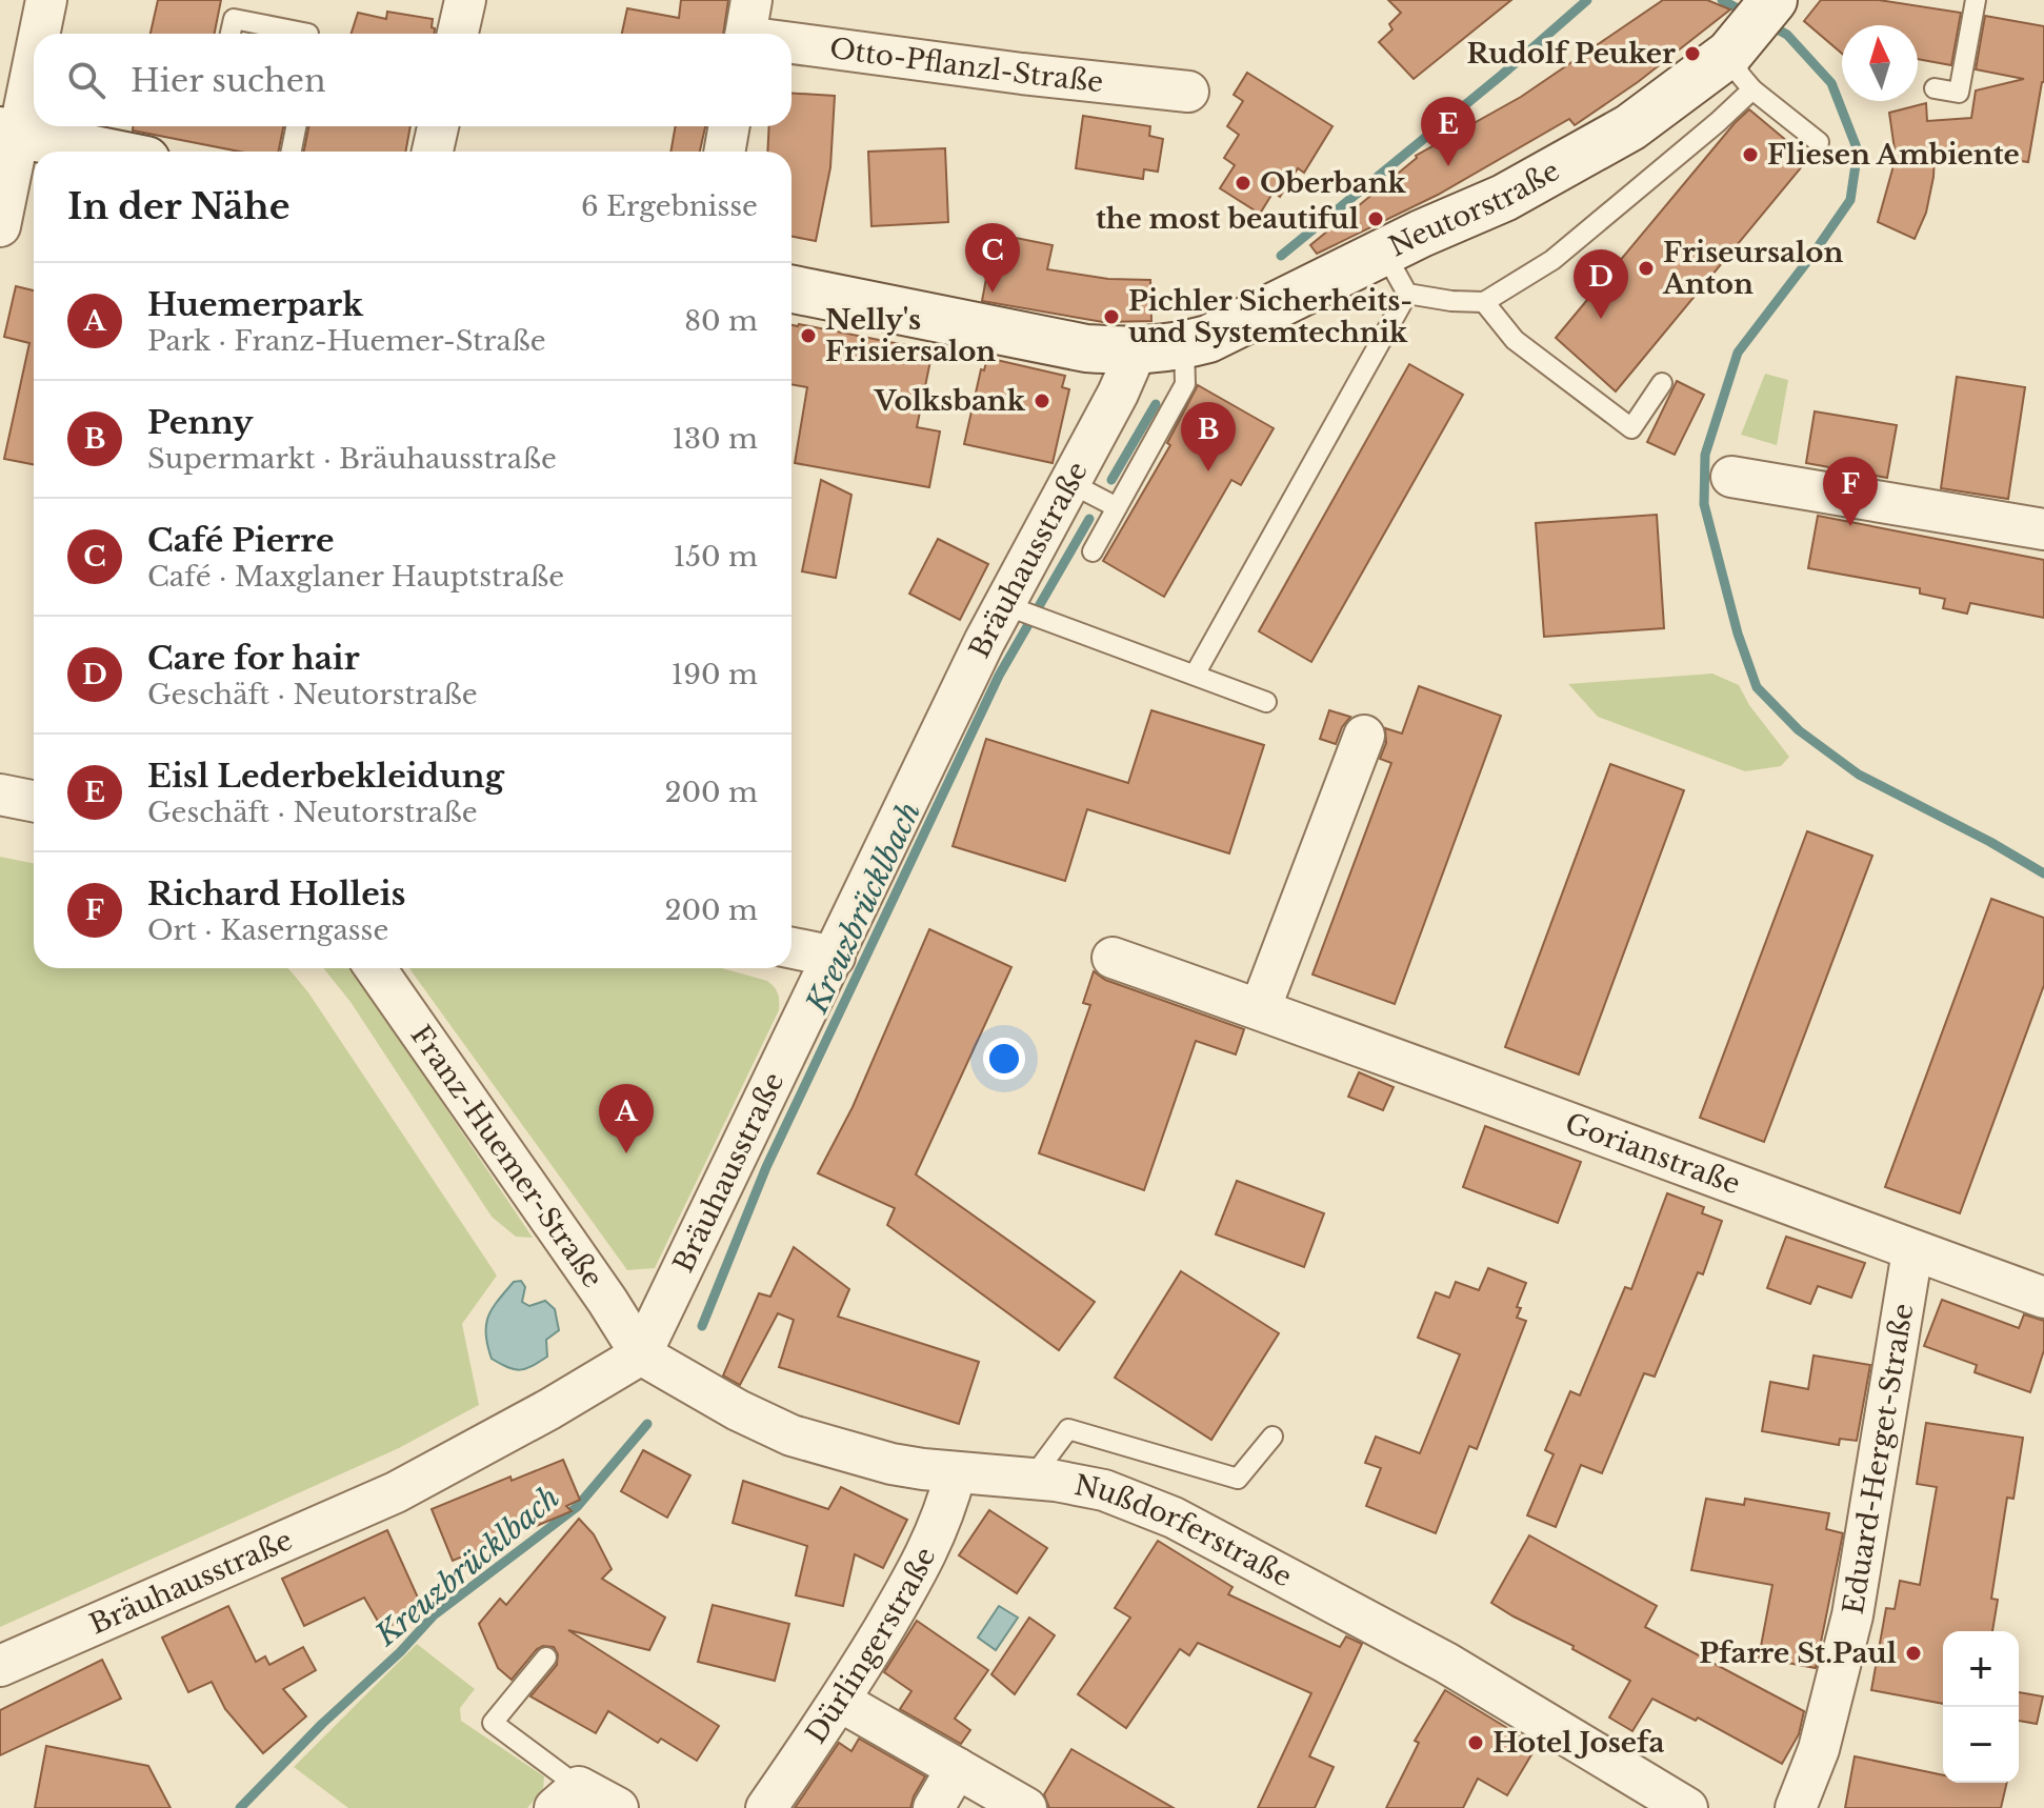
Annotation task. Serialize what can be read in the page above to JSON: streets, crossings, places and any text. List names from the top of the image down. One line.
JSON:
{"streets":{"street":["Otto-Pflanzl-Straße","Neutorstraße","Bräuhausstraße","Gorianstraße","Franz-Huemer-Straße","Eduard-Herget-Straße","Nußdorferstraße","Dürlingerstraße"]},"crossings":[["Neutorstraße","Bräuhausstraße"],["Bräuhausstraße","Franz-Huemer-Straße"],["Bräuhausstraße","Nußdorferstraße"],["Gorianstraße","Eduard-Herget-Straße"],["Franz-Huemer-Straße","Nußdorferstraße"],["Nußdorferstraße","Dürlingerstraße"]],"water":["Kreuzbrücklbach"],"places":["Rudolf Peuker","Fliesen Ambiente","Oberbank","the most beautiful","Friseursalon Anton","Pichler Sicherheits- und Systemtechnik","Nelly's Frisiersalon","Volksbank","Pfarre St.Paul","Hotel Josefa"],"north":"top","page":{"search":"Hier suchen","pins":["E","C","D","B","F","A"],"heading":["In der Nähe","6 Ergebnisse"],"list":[{"mark":"A","name":"Huemerpark","note":"Park · Franz-Huemer-Straße","value":"80 m"},{"mark":"B","name":"Penny","note":"Supermarkt · Bräuhausstraße","value":"130 m"},{"mark":"C","name":"Café Pierre","note":"Café · Maxglaner Hauptstraße","value":"150 m"},{"mark":"D","name":"Care for hair","note":"Geschäft · Neutorstraße","value":"190 m"},{"mark":"E","name":"Eisl Lederbekleidung","note":"Geschäft · Neutorstraße","value":"200 m"},{"mark":"F","name":"Richard Holleis","note":"Ort · Kaserngasse","value":"200 m"}],"map_buttons":["+","−"]}}
